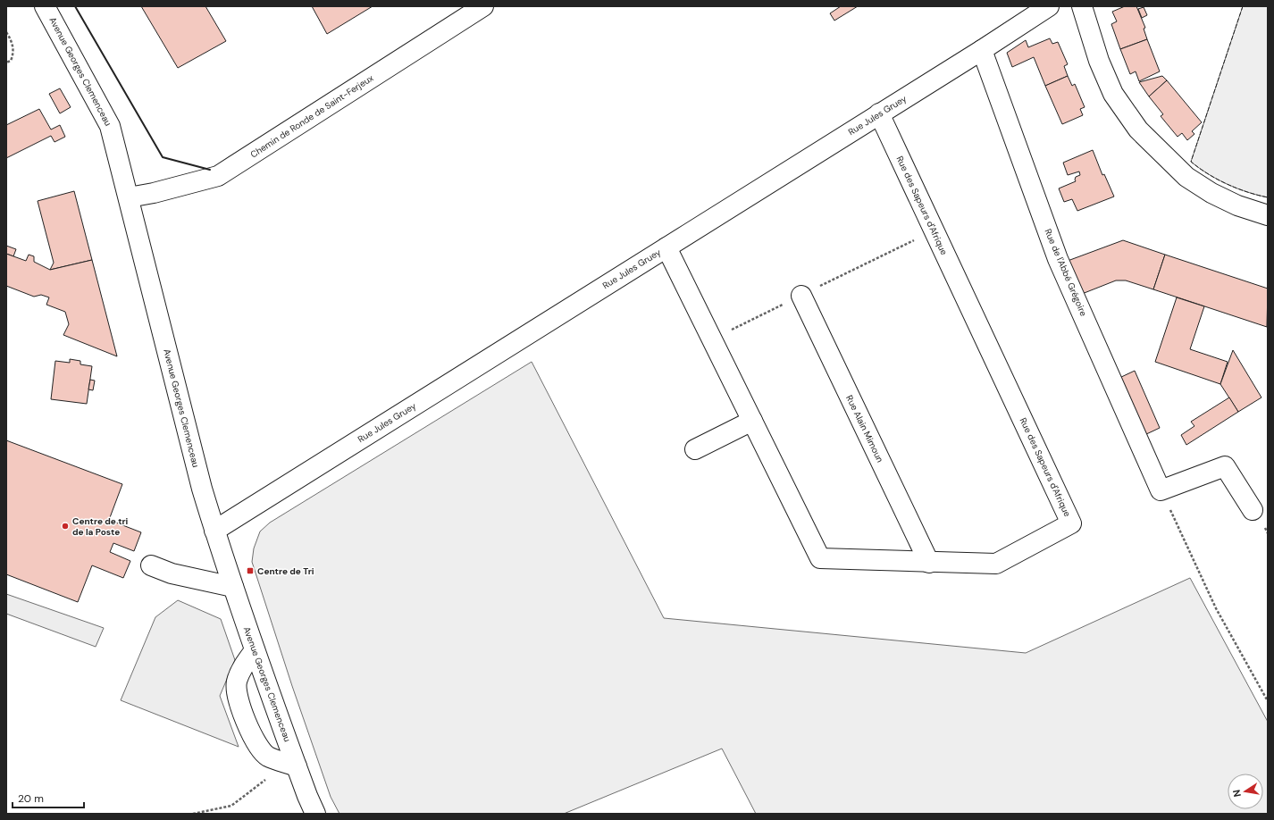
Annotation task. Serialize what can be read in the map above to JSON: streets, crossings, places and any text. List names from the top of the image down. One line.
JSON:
{"streets":{"street":["Avenue Georges Clemenceau","Rue Jules Gruey","Chemin de Ronde de Saint-Ferjeux","Rue des Sapeurs d'Afrique","Rue de l'Abbé Grégoire","Rue Alain Mimoun"]},"crossings":[["Avenue Georges Clemenceau","Rue Jules Gruey"],["Avenue Georges Clemenceau","Chemin de Ronde de Saint-Ferjeux"],["Rue Jules Gruey","Rue des Sapeurs d'Afrique"],["Rue Jules Gruey","Rue de l'Abbé Grégoire"],["Rue des Sapeurs d'Afrique","Rue Alain Mimoun"]],"places":{"other":["Centre de tri de la Poste"],"transit":["Centre de Tri"]},"scale_bar":"20 m","north":"left"}
